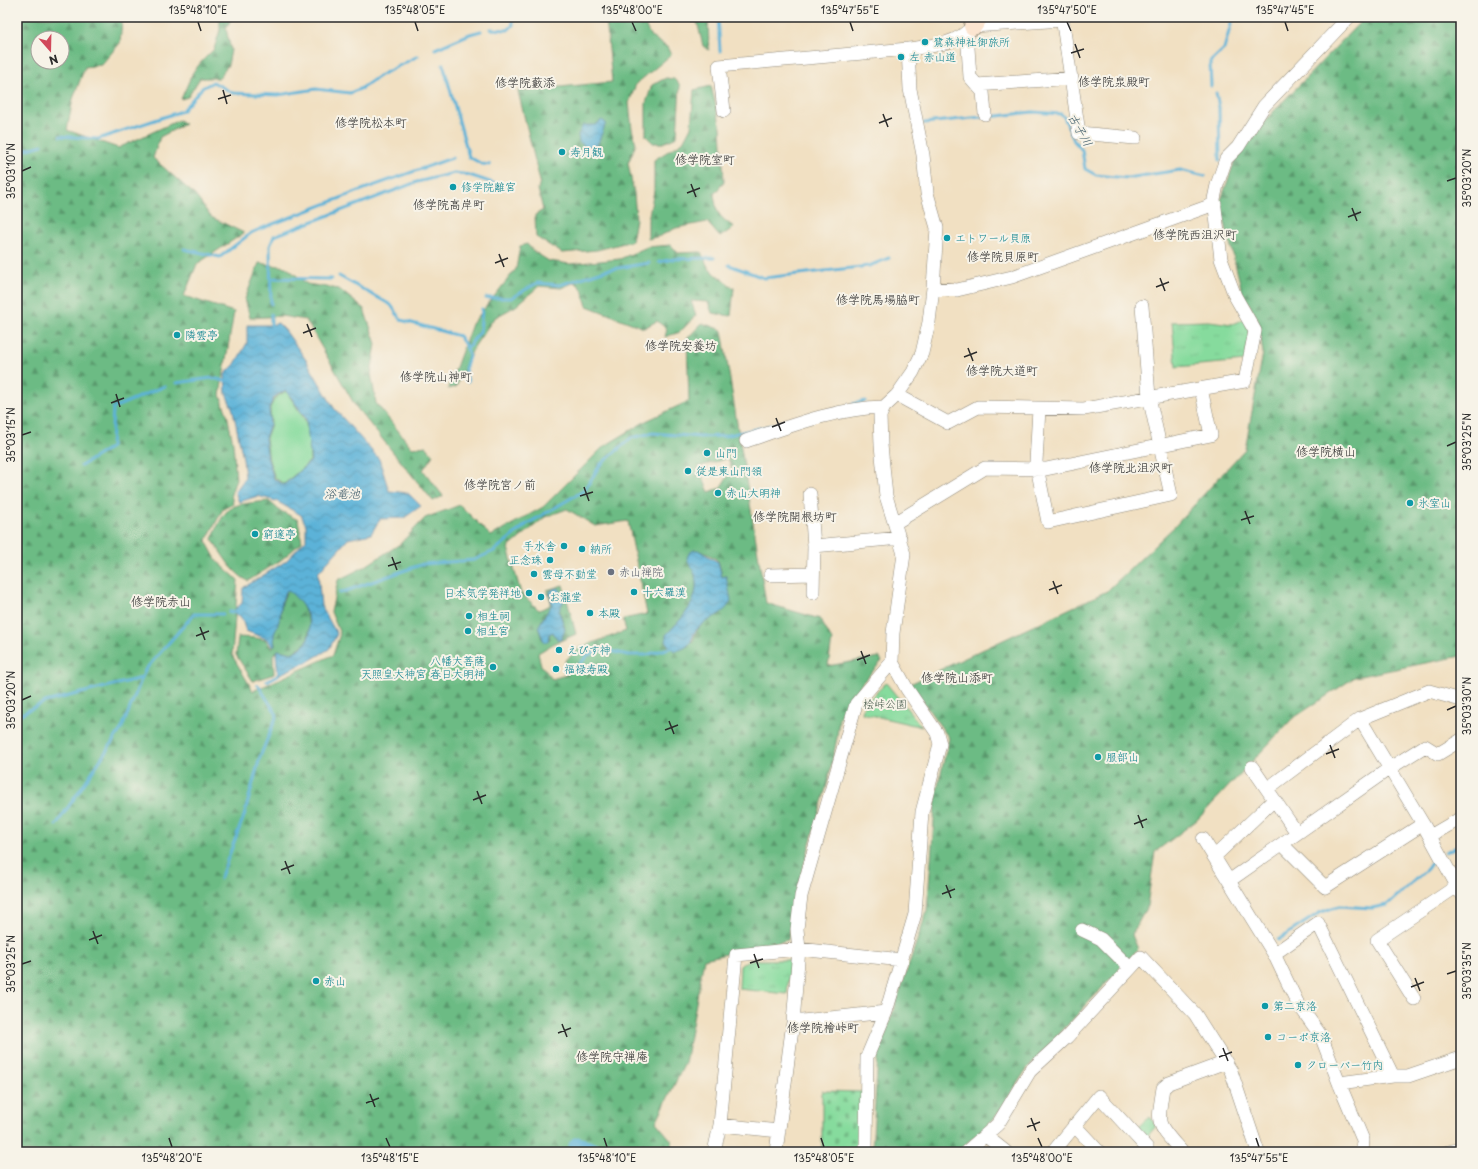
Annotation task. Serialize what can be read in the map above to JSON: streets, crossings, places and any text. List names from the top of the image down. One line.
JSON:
{"districts":["修学院泉殿町","修学院藪添","修学院松本町","修学院室町","修学院高岸町","修学院西沮沢町","修学院貝原町","修学院馬場脇町","修学院安養坊","修学院大道町","修学院山神町","修学院横山","修学院北沮沢町","修学院宮ノ前","修学院開根坊町","修学院赤山","修学院山添町","修学院檜峠町","修学院守禅庵"],"water":["古子川","浴竜池"],"parks":["桧峠公園"],"places":["鷺森神社御旅所","左 赤山道","寿月観","修学院離宮","エトワール貝原","隣雲亭","山門","従是東山門領","赤山大明神","氷室山","窮邃亭","手水舎","納所","正念珠","赤山禅院","雲母不動堂","十六羅漢","日本気学発祥地","お瀧堂","本殿","相生祠","相生宮","えびす神","八幡大菩薩 天照皇大神宮 春日大明神","福禄寿殿","服部山","赤山","第二京洛","コーポ京洛","クローバー竹内"],"north":"bottom","coordinates":["135°48'10\"E","135°48'05\"E","135°48'00\"E","135°47'55\"E","135°47'50\"E","135°47'45\"E","35°03'10\"N","35°03'20\"N","35°03'15\"N","35°03'25\"N","35°03'30\"N","35°03'35\"N","135°48'20\"E","135°48'15\"E"]}
